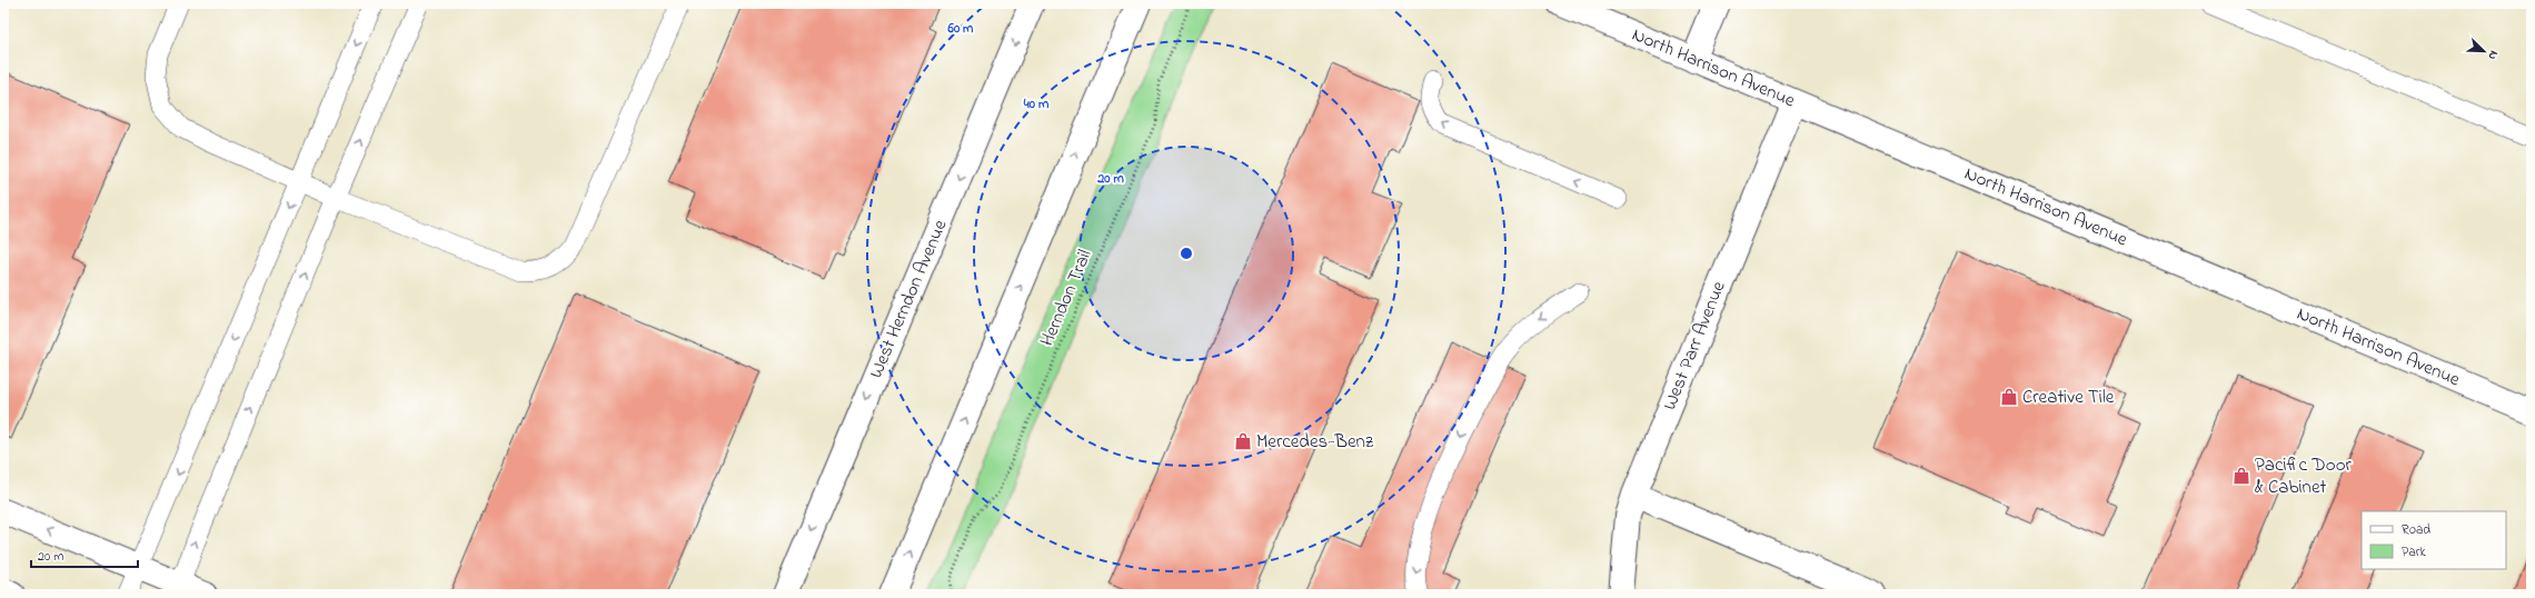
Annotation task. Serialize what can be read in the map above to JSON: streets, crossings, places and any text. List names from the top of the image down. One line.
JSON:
{"streets":{"street":["North Harrison Avenue","West Herndon Avenue","West Parr Avenue"],"path":["Herndon Trail"]},"crossings":[["North Harrison Avenue","West Parr Avenue"]],"places":{"shop":["Creative Tile","Mercedes-Benz","Pacific Door & Cabinet"]},"legend":["Road","Park"],"scale_bar":"20 m","north":"bottom right","rings":["60 m","40 m","20 m"]}
